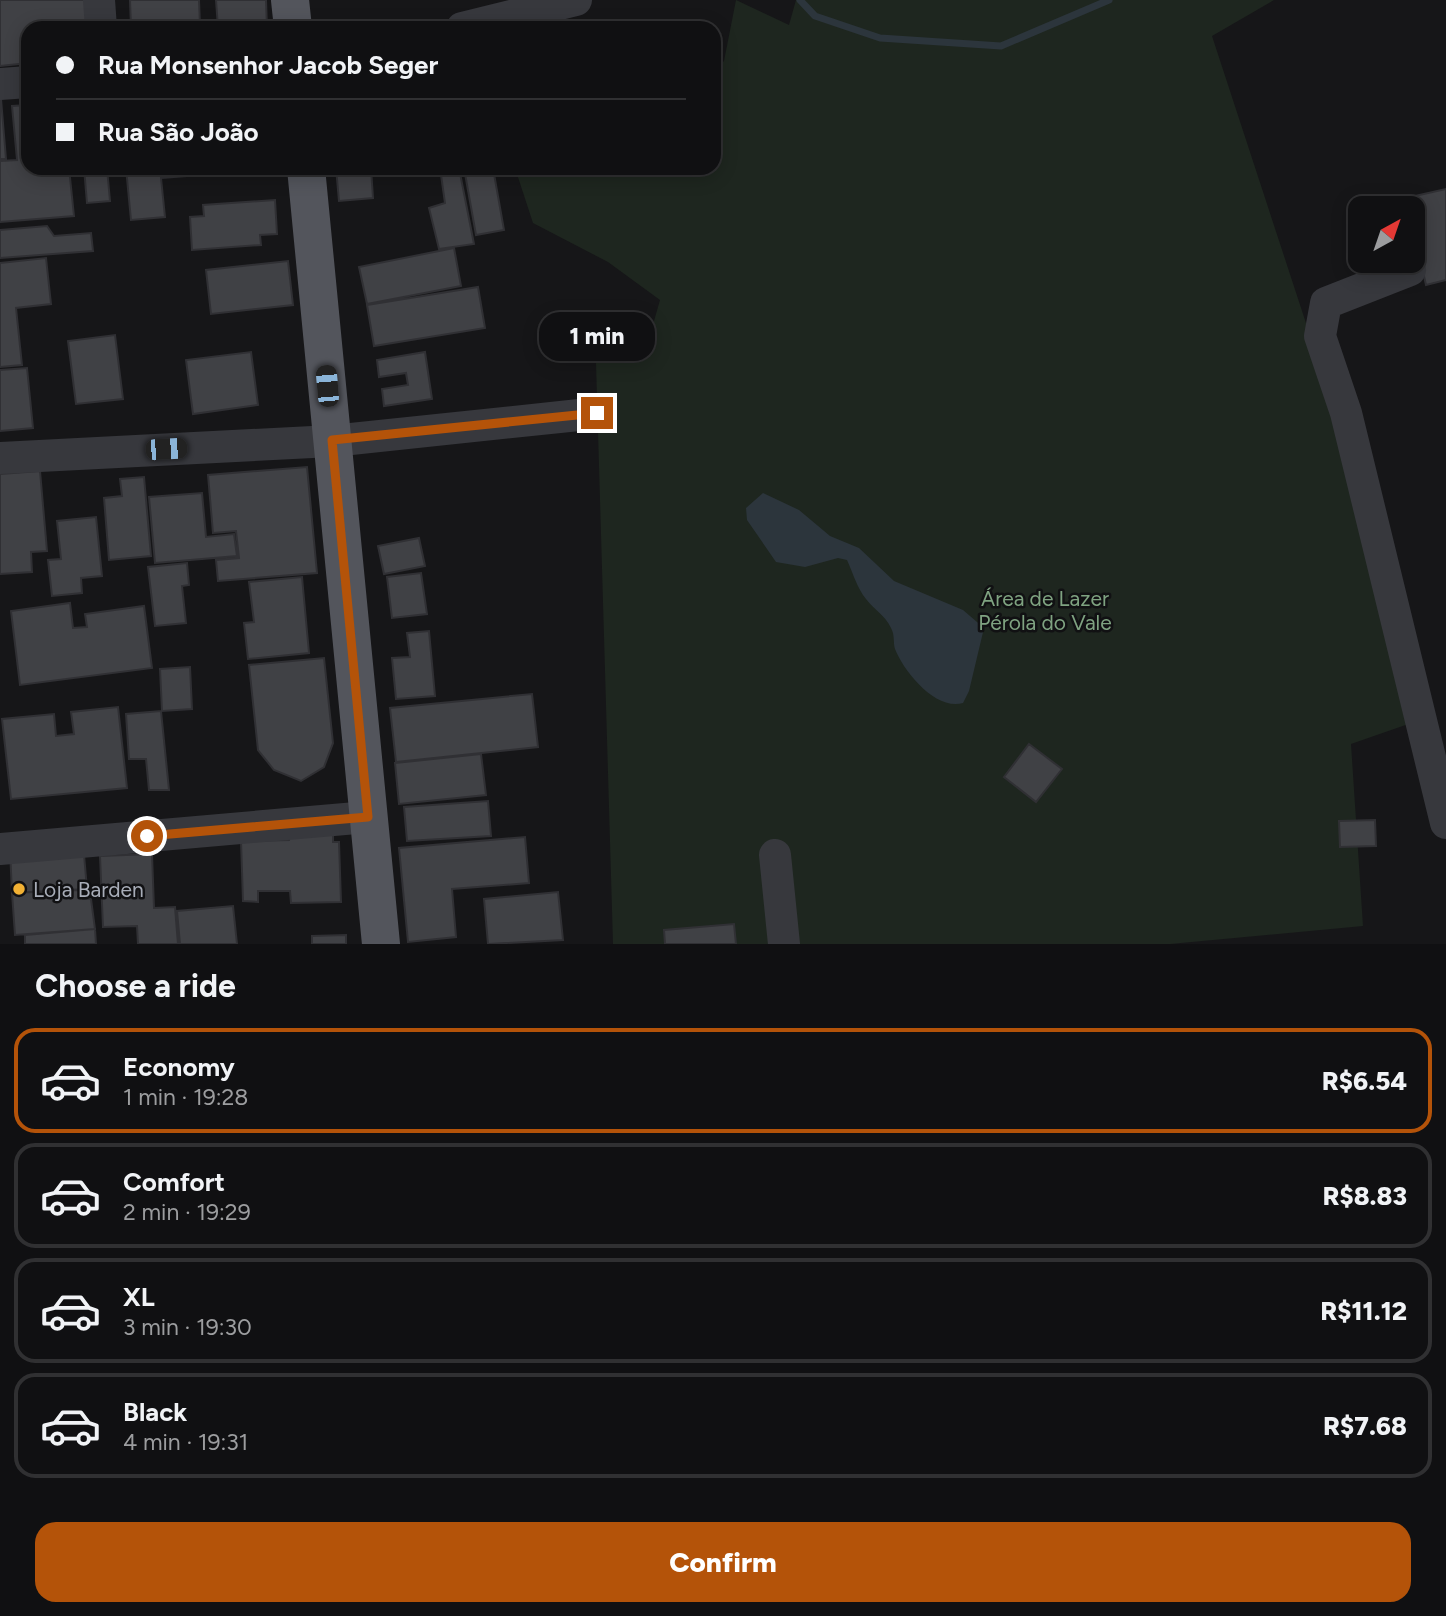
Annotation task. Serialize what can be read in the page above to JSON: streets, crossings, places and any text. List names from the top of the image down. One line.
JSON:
{"parks":["Área de Lazer Pérola do Vale"],"places":["Loja Barden"],"north":"top right","page":{"banner":["Rua Monsenhor Jacob Seger","Rua São João"],"bubble":"1 min","heading":"Choose a ride","list":[{"name":"Economy","note":"1 min · 19:28","value":"R$6.54"},{"name":"Comfort","note":"2 min · 19:29","value":"R$8.83"},{"name":"XL","note":"3 min · 19:30","value":"R$11.12"},{"name":"Black","note":"4 min · 19:31","value":"R$7.68"}],"buttons":"Confirm"}}
